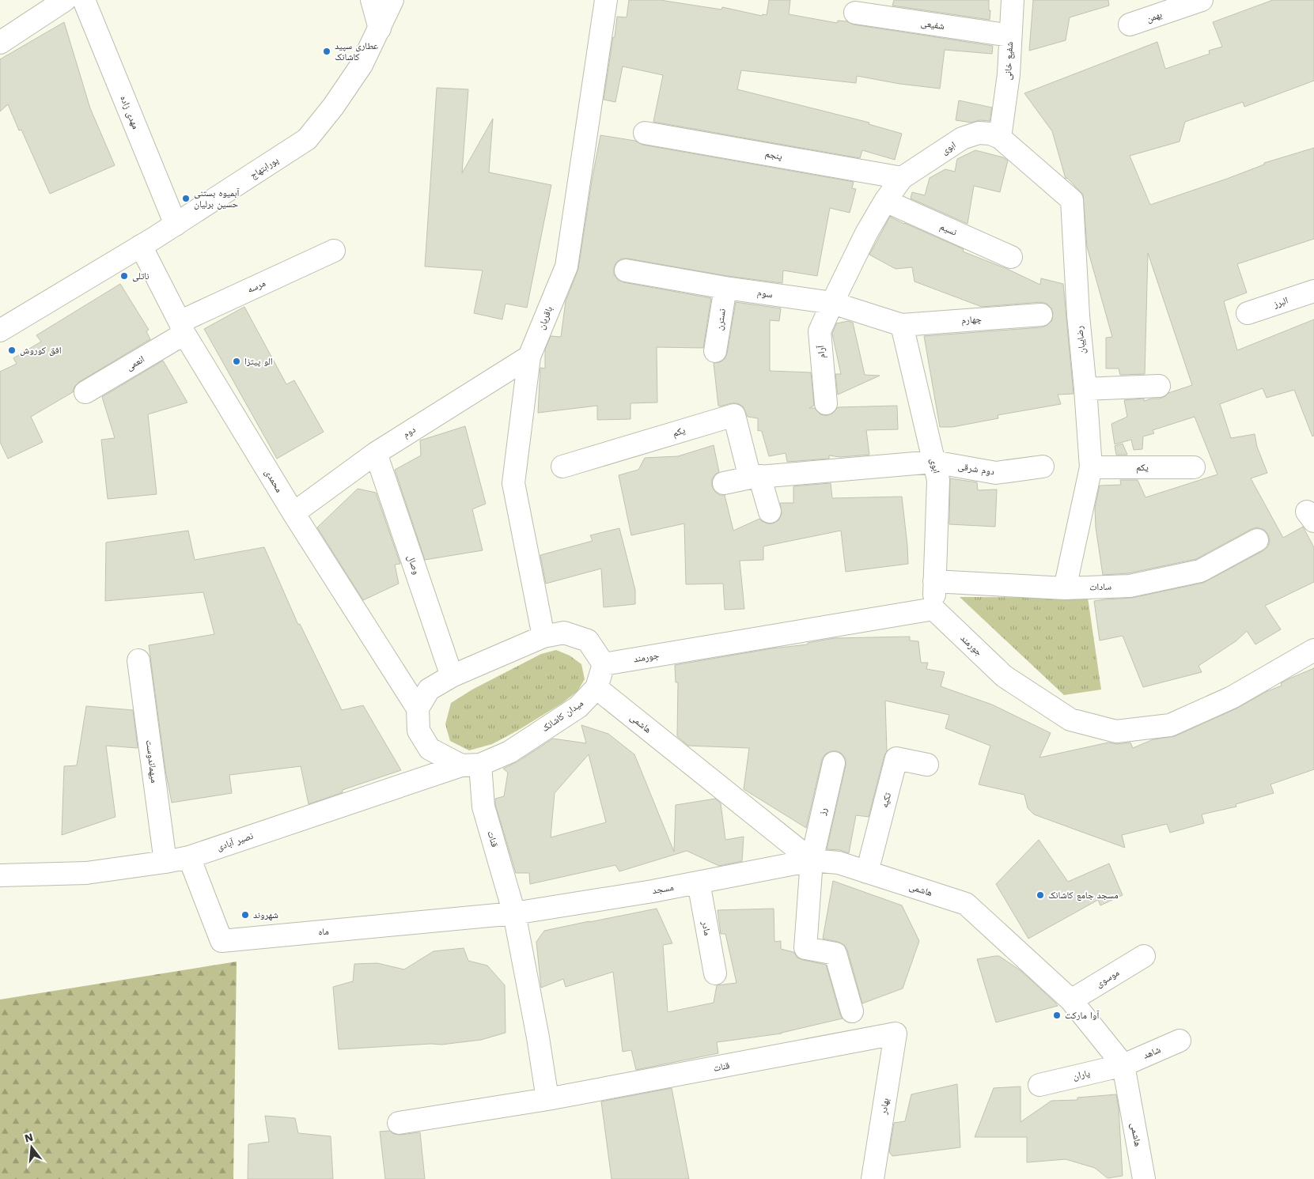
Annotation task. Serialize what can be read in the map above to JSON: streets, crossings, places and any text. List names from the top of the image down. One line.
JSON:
{"streets":{"street":["بهمن","شفیعی","شفیع خانی","مهدی زاده","ابوی","پنجم","پورابتهاج","نسیم","مرسه","سوم","البرز","باقریان","نسترن","چهارم","رضاییان","آرام","انعمی","دوم","یکم","دوم شرقی","محمدی","وصال","سادات","جورمند","میدان کاشانک","هاشمی","میهماندوست","تکیه","رز","قنات","نصیر آبادی","مسجد","مادر","ماه","موسوی","شاهد","یاران","بهادر"]},"crossings":[["شفیعی","شفیع خانی"],["شفیع خانی","ابوی"],["شفیع خانی","رضاییان"],["مهدی زاده","پورابتهاج"],["ابوی","پنجم"],["ابوی","نسیم"],["ابوی","سوم"],["ابوی","چهارم"],["ابوی","رضاییان"],["ابوی","آرام"],["ابوی","دوم شرقی"],["ابوی","سادات"],["ابوی","جورمند"],["پورابتهاج","محمدی"],["مرسه","انعمی"],["مرسه","محمدی"],["سوم","نسترن"],["سوم","چهارم"],["سوم","آرام"],["باقریان","دوم"],["رضاییان","یکم"],["رضاییان","سادات"],["انعمی","محمدی"],["دوم","محمدی"],["دوم","وصال"],["جورمند","میدان کاشانک"],["میدان کاشانک","هاشمی"],["میدان کاشانک","قنات"],["میدان کاشانک","نصیر آبادی"],["هاشمی","تکیه"],["هاشمی","رز"],["هاشمی","مسجد"],["هاشمی","موسوی"],["هاشمی","شاهد"],["هاشمی","یاران"],["میهماندوست","نصیر آبادی"],["رز","مسجد"],["قنات","نصیر آبادی"],["قنات","مسجد"],["قنات","ماه"],["قنات","بهادر"],["نصیر آبادی","ماه"],["مسجد","مادر"],["مسجد","ماه"],["شاهد","یاران"]],"places":["عطاری سپید کاشانک","آبمیوه بستنی حسین برلیان","ناتلی","افق کوروش","الو پیتزا","مسجد جامع کاشانک","شهروند","آوا مارکت"],"north":"top"}
